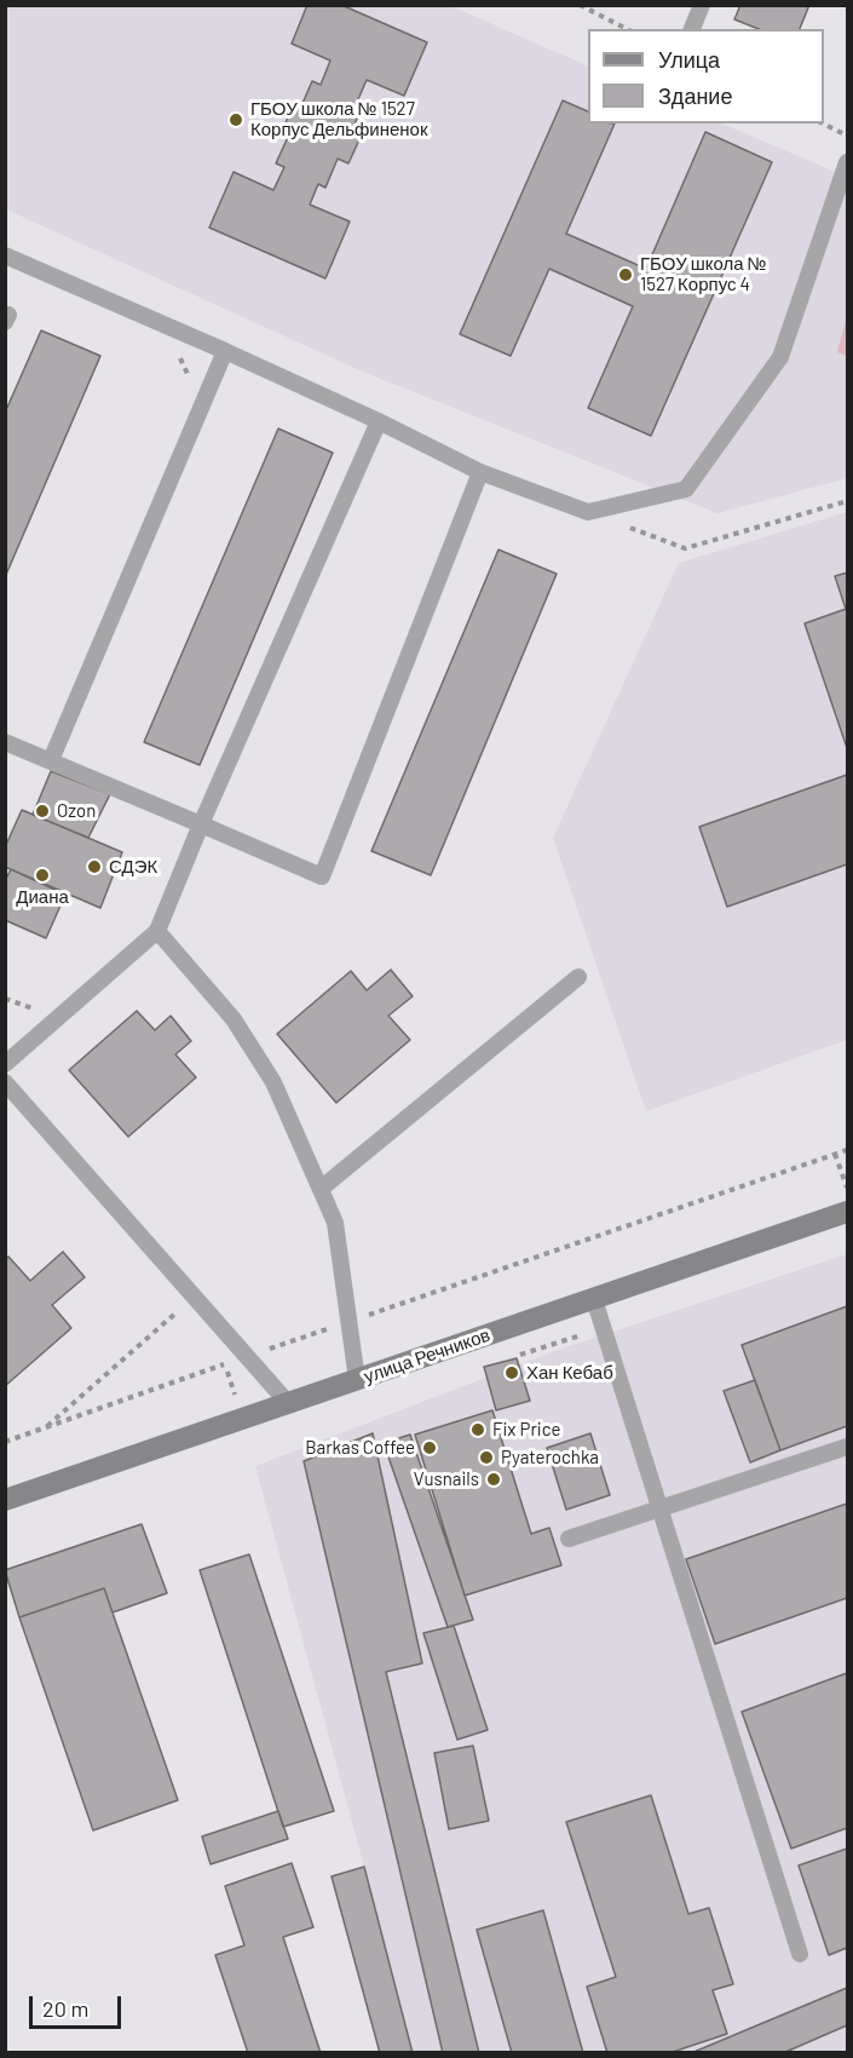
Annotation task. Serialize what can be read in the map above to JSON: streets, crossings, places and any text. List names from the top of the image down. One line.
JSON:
{"streets":{"street":["улица Речников"]},"places":["ГБОУ школа № 1527 Корпус Дельфиненок","ГБОУ школа № 1527 Корпус 4","Ozon","СДЭК","Диана","Хан Кебаб","Fix Price","Barkas Coffee","Pyaterochka","Vusnails"],"legend":["Улица","Здание"],"scale_bar":"20 m"}
